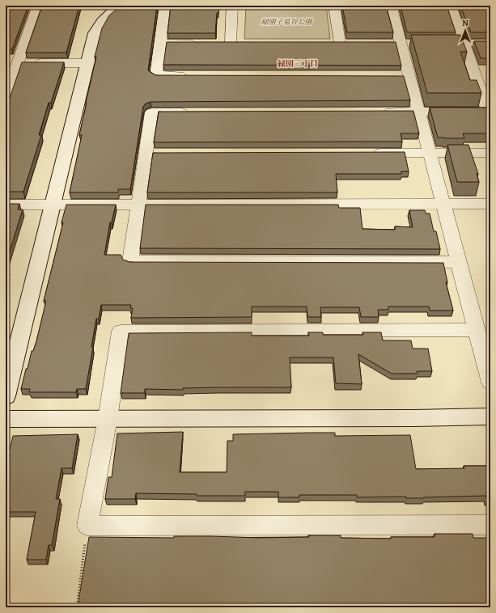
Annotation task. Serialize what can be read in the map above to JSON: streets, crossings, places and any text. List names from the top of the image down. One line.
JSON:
{"districts":["緑園三丁目"],"parks":["緑園子易谷公園"],"north":"top"}
